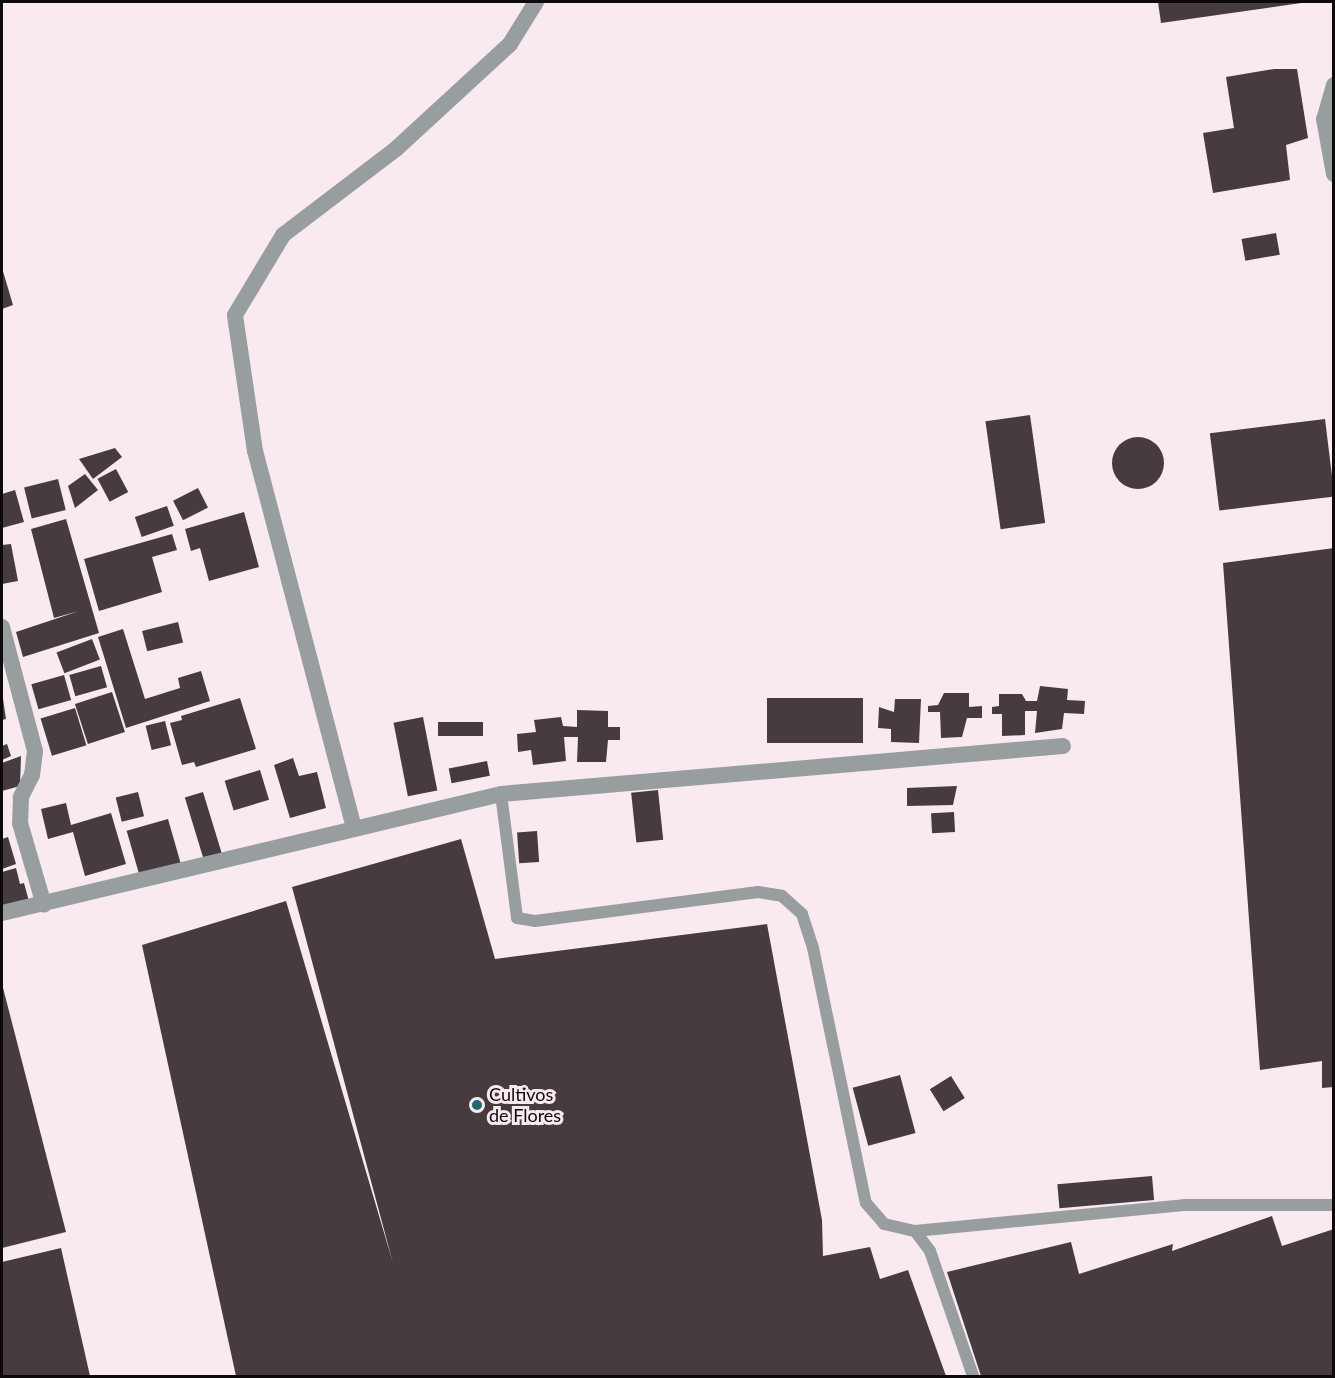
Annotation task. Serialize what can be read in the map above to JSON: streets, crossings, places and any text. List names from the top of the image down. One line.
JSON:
{"places":["Cultivos de Flores"]}
